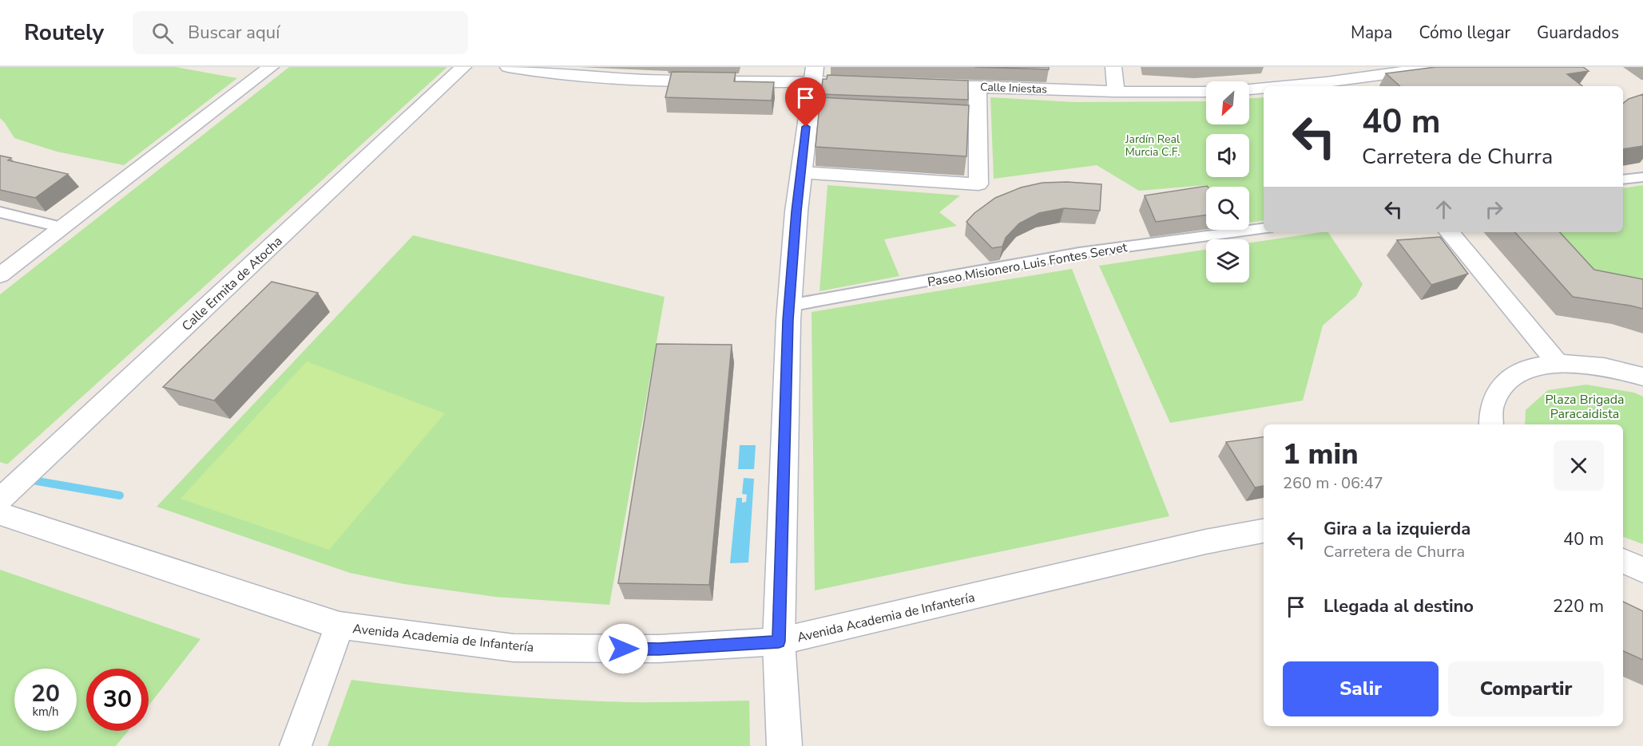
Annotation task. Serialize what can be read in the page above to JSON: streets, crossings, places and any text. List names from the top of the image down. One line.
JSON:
{"streets":{"street":["Calle Iniestas","Paseo Misionero Luis Fontes Servet","Calle Ermita de Atocha","Avenida Academia de Infantería"]},"parks":["Jardín Real Murcia C.F.","Plaza Brigada Paracaidista"],"north":"bottom left","page":{"header":"Routely","search":"Buscar aquí","nav":["Mapa","Cómo llegar","Guardados"],"turn":["40 m","Carretera de Churra"],"heading":["1 min","260 m · 06:47"],"list":[{"name":"Gira a la izquierda","note":"Carretera de Churra","value":"40 m"},{"name":"Llegada al destino","value":"220 m"}],"buttons":["Salir","Compartir"],"speed":"20 km/h","limit":"30"}}
